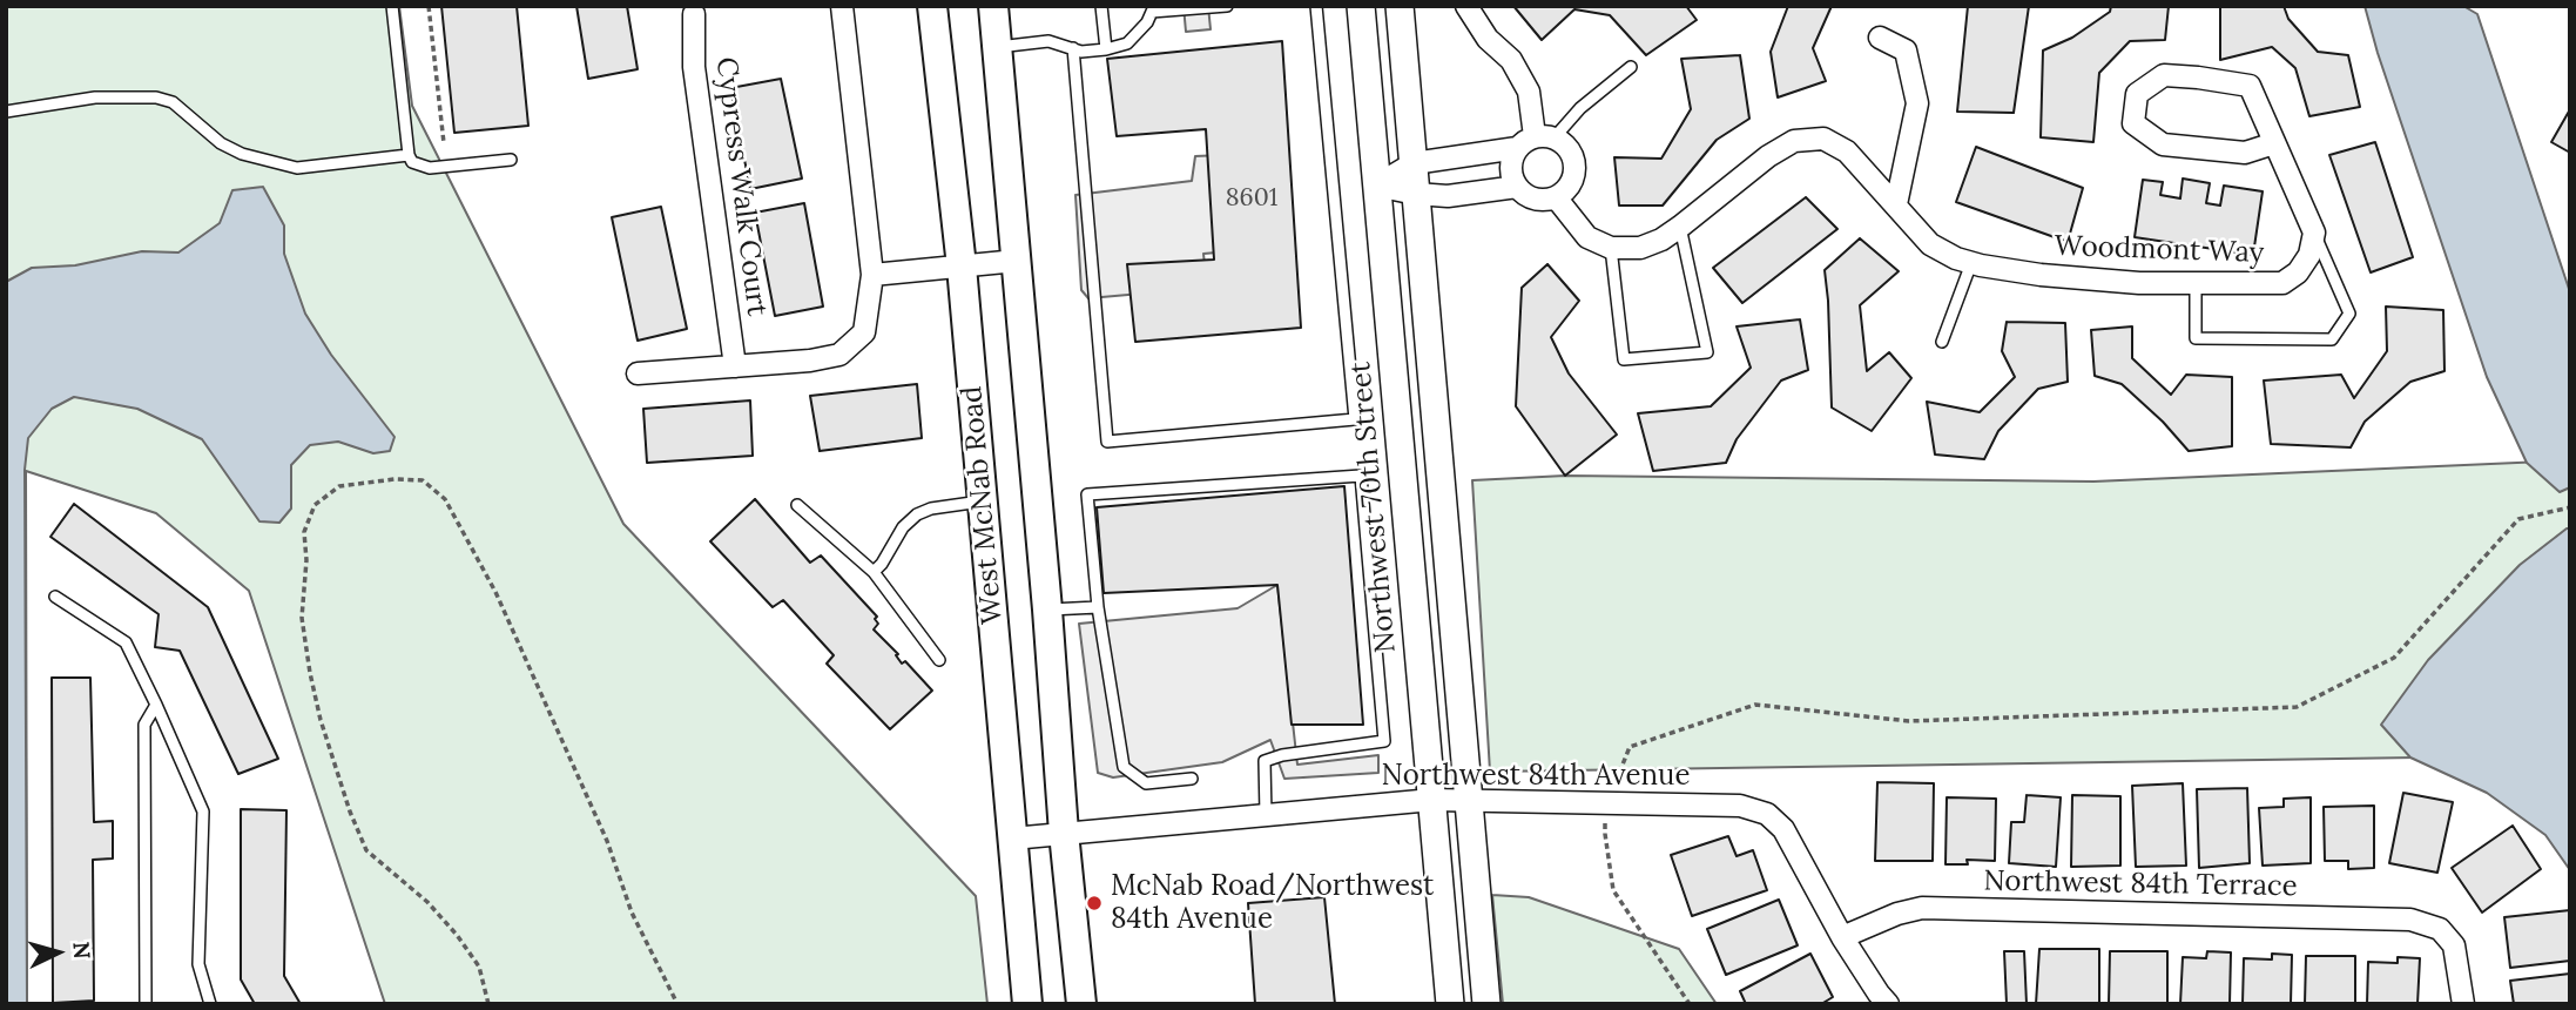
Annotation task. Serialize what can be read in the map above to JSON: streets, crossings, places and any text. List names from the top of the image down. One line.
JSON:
{"streets":{"main road":["West McNab Road"],"street":["Cypress Walk Court","Woodmont Way","Northwest 70th Street","Northwest 84th Avenue","Northwest 84th Terrace"]},"crossings":[["West McNab Road","Northwest 84th Avenue"],["Northwest 70th Street","Northwest 84th Avenue"],["Northwest 84th Avenue","Northwest 84th Terrace"]],"places":["McNab Road/Northwest 84th Avenue"],"house_numbers":["8601"],"north":"right"}
